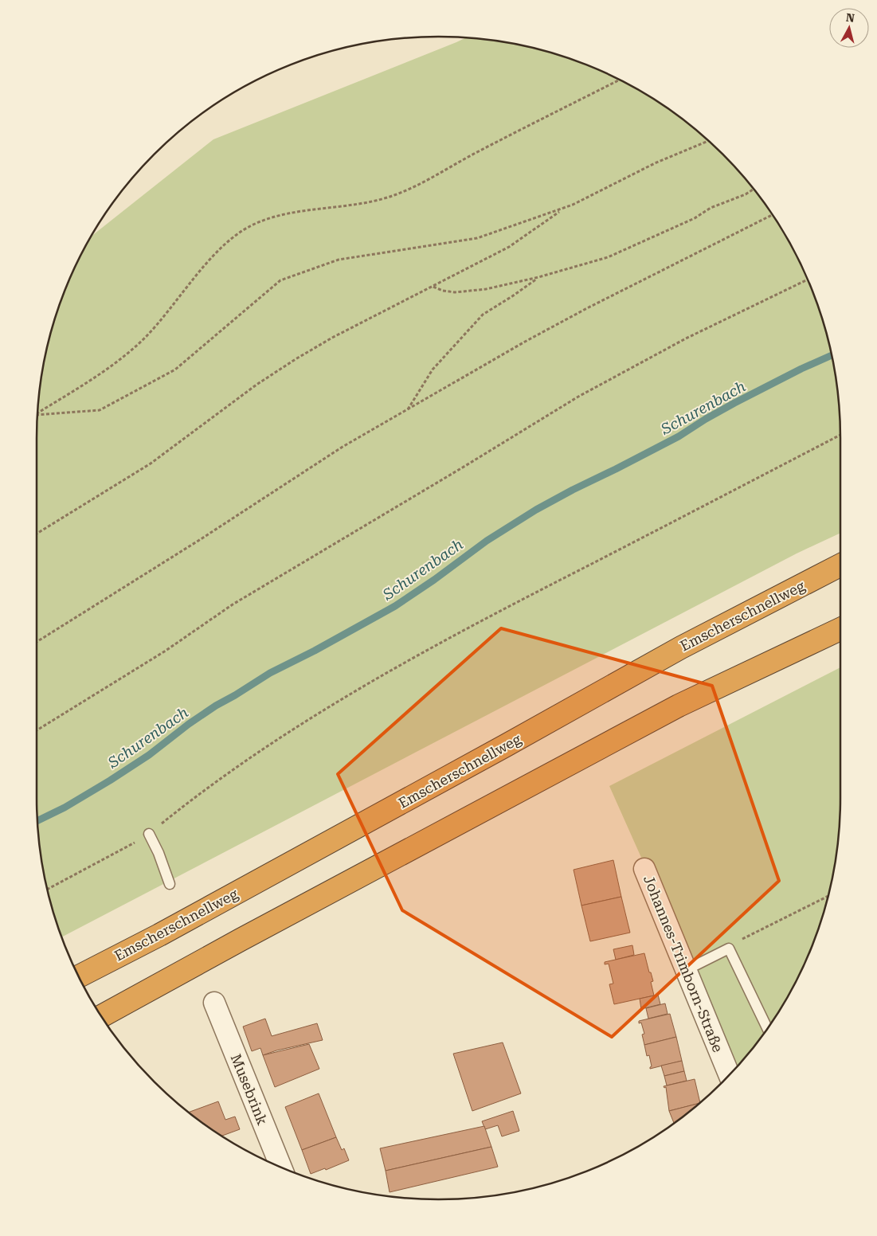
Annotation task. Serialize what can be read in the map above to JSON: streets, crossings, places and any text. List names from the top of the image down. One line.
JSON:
{"streets":{"highway":["Emscherschnellweg"],"street":["Johannes-Trimborn-Straße","Musebrink"]},"water":["Schurenbach"],"north":"top"}
